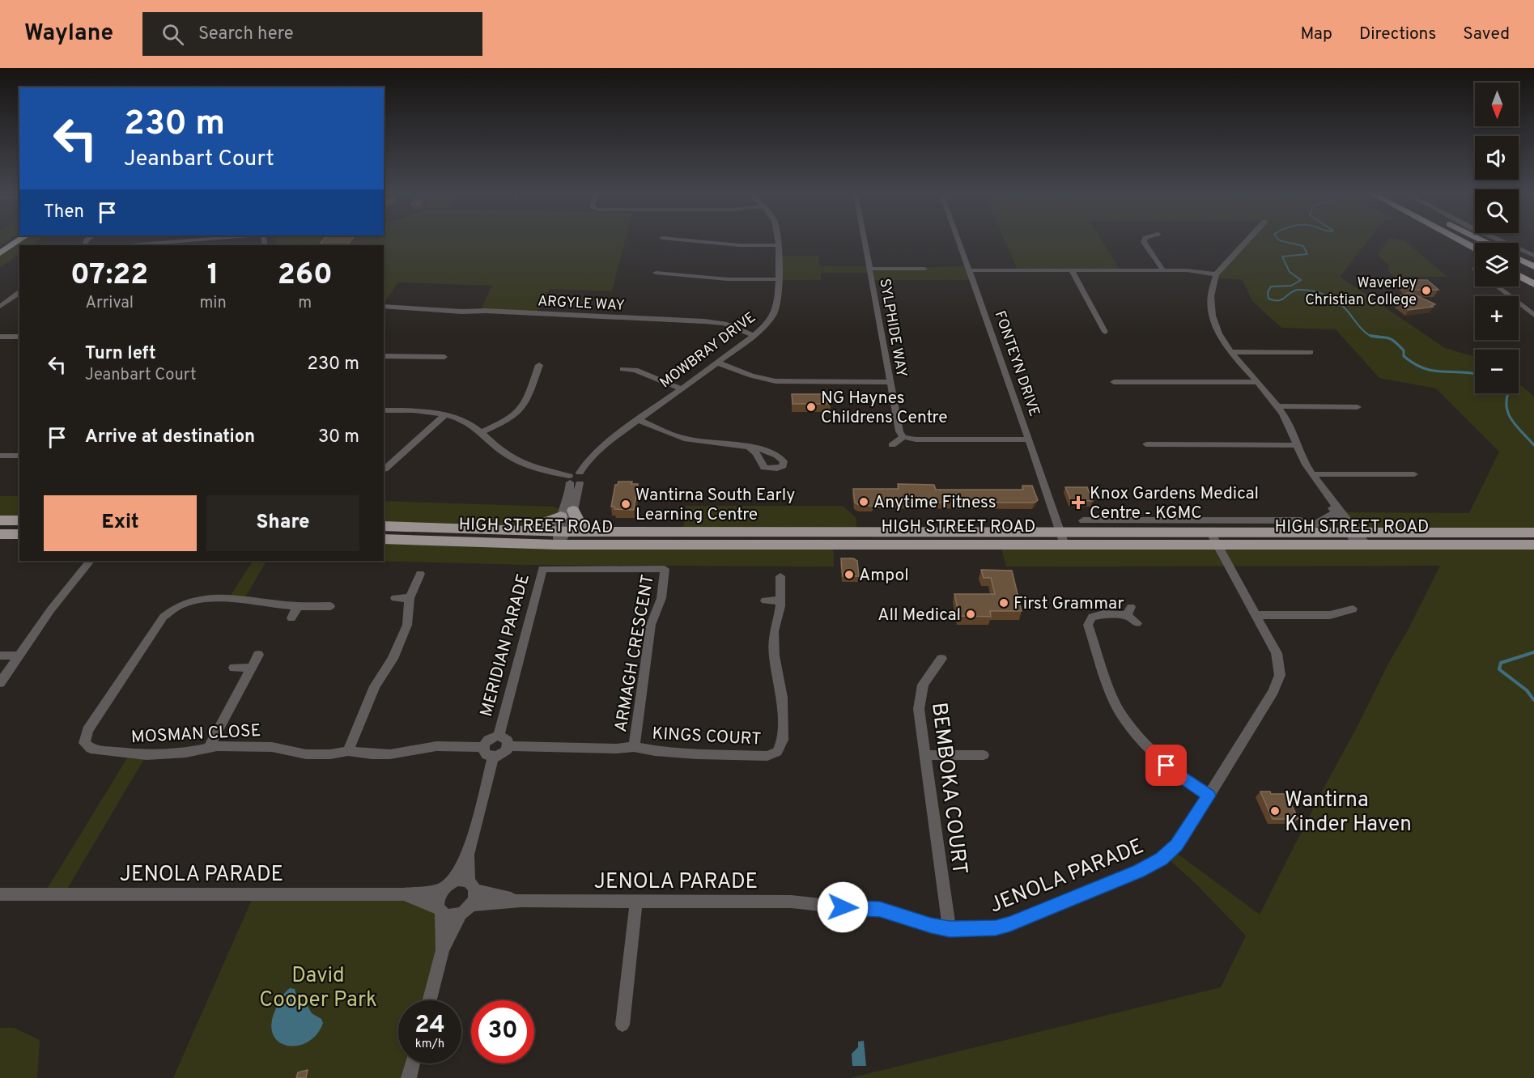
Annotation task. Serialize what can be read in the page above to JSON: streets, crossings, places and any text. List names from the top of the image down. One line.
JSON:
{"streets":{"main road":["HIGH STREET ROAD"],"street":["ARGYLE WAY","SYLPHIDE WAY","MOWBRAY DRIVE","FONTEYN DRIVE","MERIDIAN PARADE","ARMAGH CRESCENT","MOSMAN CLOSE","KINGS COURT","BEMBOKA COURT","JENOLA PARADE"]},"crossings":[["ARGYLE WAY","MOWBRAY DRIVE"],["FONTEYN DRIVE","HIGH STREET ROAD"],["HIGH STREET ROAD","JENOLA PARADE"],["MERIDIAN PARADE","ARMAGH CRESCENT"],["MERIDIAN PARADE","MOSMAN CLOSE"],["MERIDIAN PARADE","KINGS COURT"],["ARMAGH CRESCENT","KINGS COURT"],["MOSMAN CLOSE","KINGS COURT"],["BEMBOKA COURT","JENOLA PARADE"]],"parks":["David Cooper Park"],"places":{"other":["Waverley Christian College","NG Haynes Childrens Centre","Anytime Fitness","Wantirna South Early Learning Centre","Ampol","First Grammar","All Medical","Wantirna Kinder Haven"],"health":["Knox Gardens Medical Centre - KGMC"]},"north":"bottom","page":{"header":"Waylane","search":"Search here","nav":["Map","Directions","Saved"],"map_buttons":["+","−"],"turn":["230 m","Jeanbart Court"],"then":"Then","eta":["07:22","Arrival","1","min","260","m"],"list":[{"name":"Turn left","note":"Jeanbart Court","value":"230 m"},{"name":"Arrive at destination","value":"30 m"}],"buttons":["Exit","Share"],"speed":"24 km/h","limit":"30"}}
